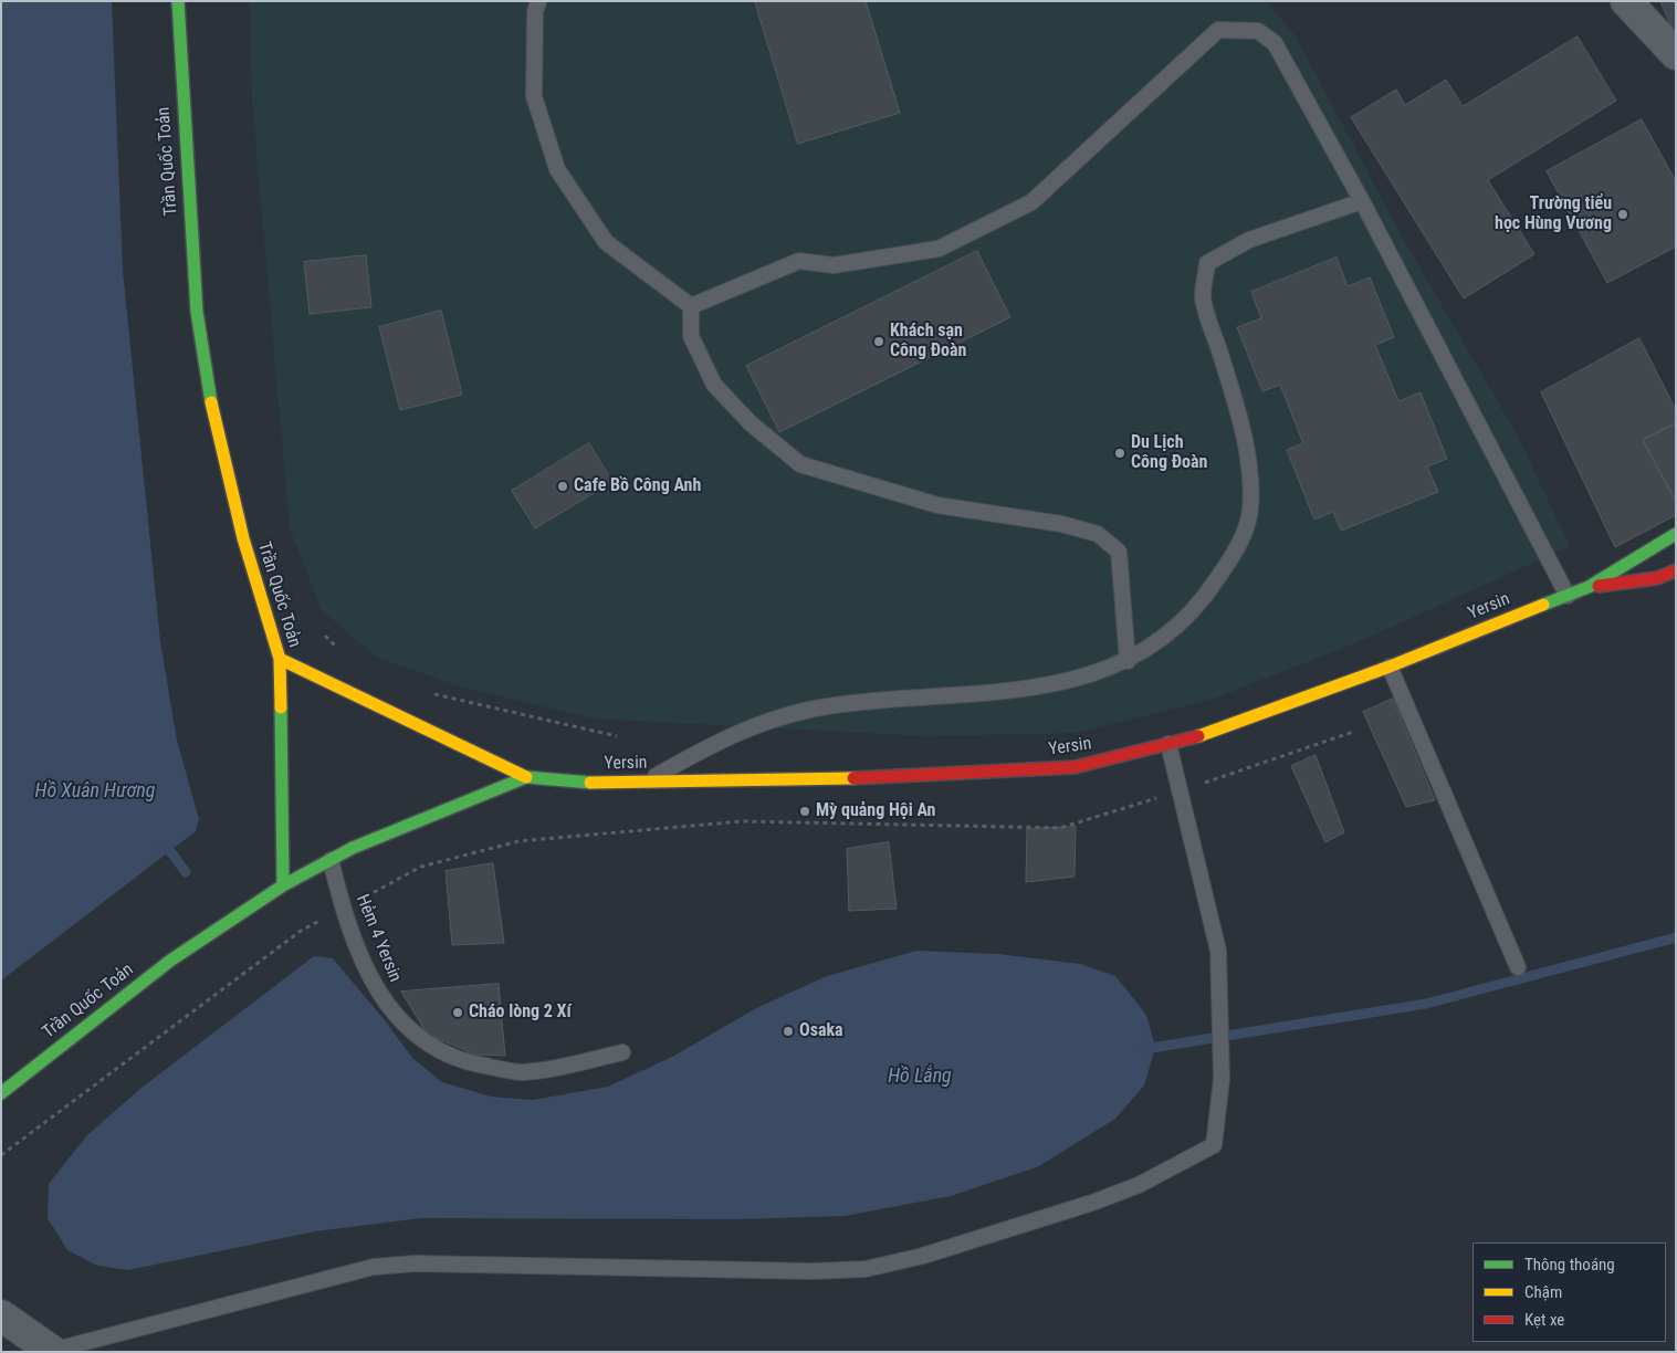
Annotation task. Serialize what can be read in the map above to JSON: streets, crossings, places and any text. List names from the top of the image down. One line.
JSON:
{"streets":{"main road":["Trần Quốc Toản","Yersin"],"lane":["Hẻm 4 Yersin"]},"crossings":[["Trần Quốc Toản","Yersin"],["Yersin","Hẻm 4 Yersin"]],"water":["Hồ Xuân Hương","Hồ Lắng"],"places":["Trường tiểu học Hùng Vương","Khách sạn Công Đoàn","Du Lịch Công Đoàn","Cafe Bồ Công Anh","Mỳ quảng Hội An","Cháo lòng 2 Xí","Osaka"],"legend":["Thông thoáng","Chậm","Kẹt xe"]}
